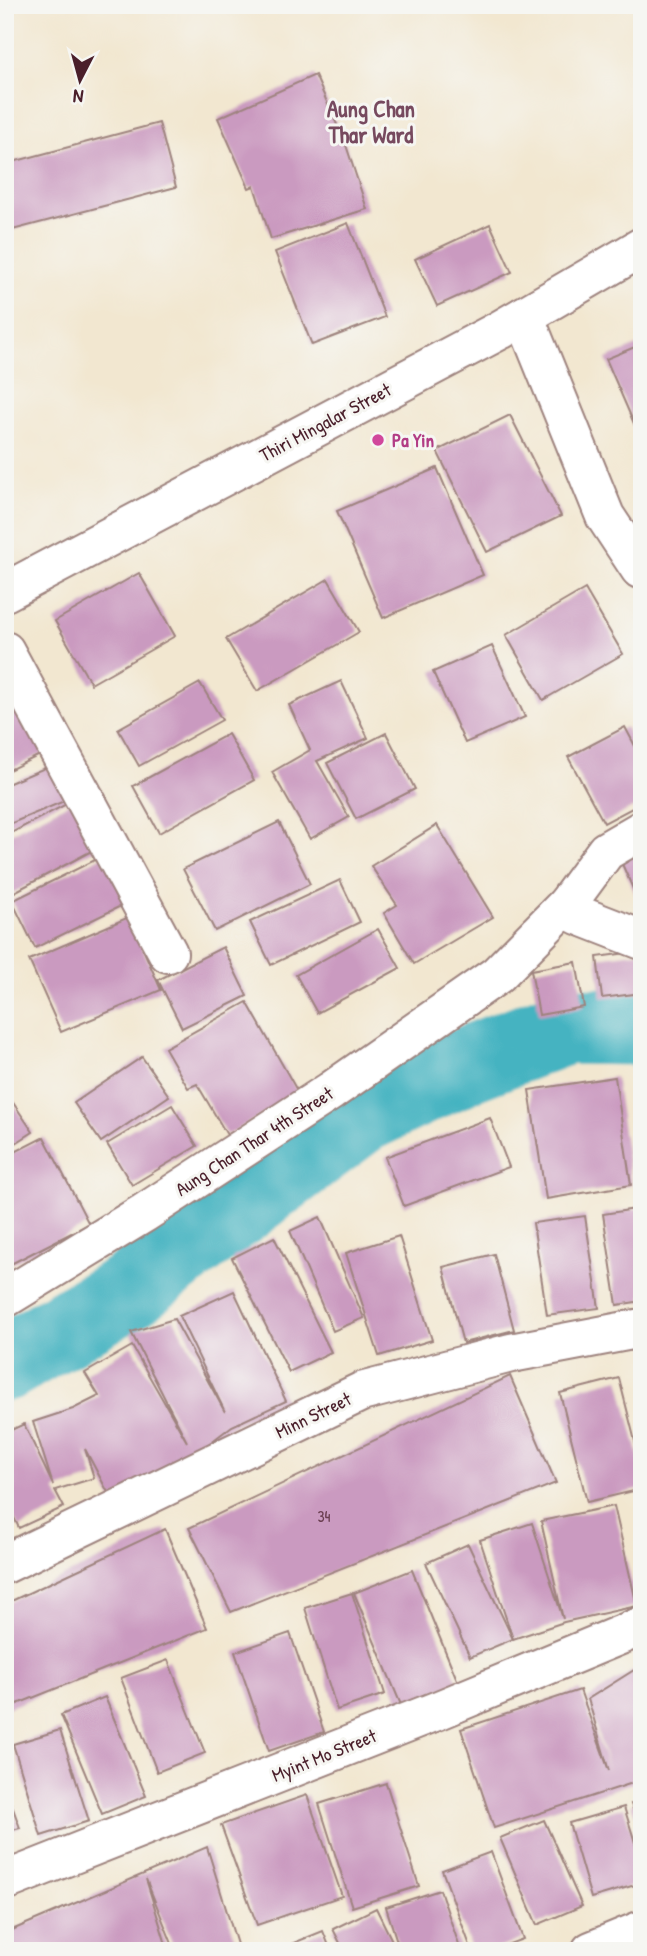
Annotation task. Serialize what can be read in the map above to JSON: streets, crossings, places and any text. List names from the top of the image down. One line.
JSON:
{"streets":{"street":["Thiri Mingalar Street","Aung Chan Thar 4th Street","Minn Street","Myint Mo Street"]},"districts":["Aung Chan Thar Ward"],"places":["Pa Yin"],"house_numbers":["34"],"north":"bottom"}
